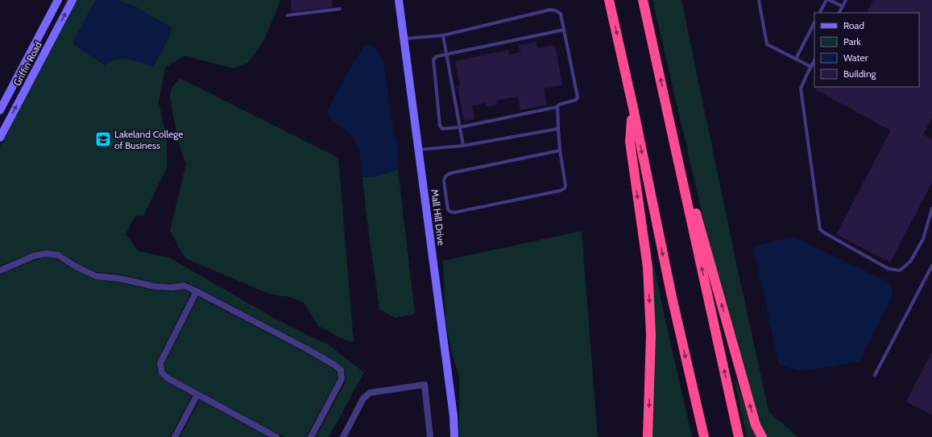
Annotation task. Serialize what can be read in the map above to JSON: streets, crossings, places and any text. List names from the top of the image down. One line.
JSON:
{"streets":{"street":["Griffin Road","Mall Hill Drive"]},"places":{"school or university":["Lakeland College of Business"]},"legend":["Road","Park","Water","Building"]}
